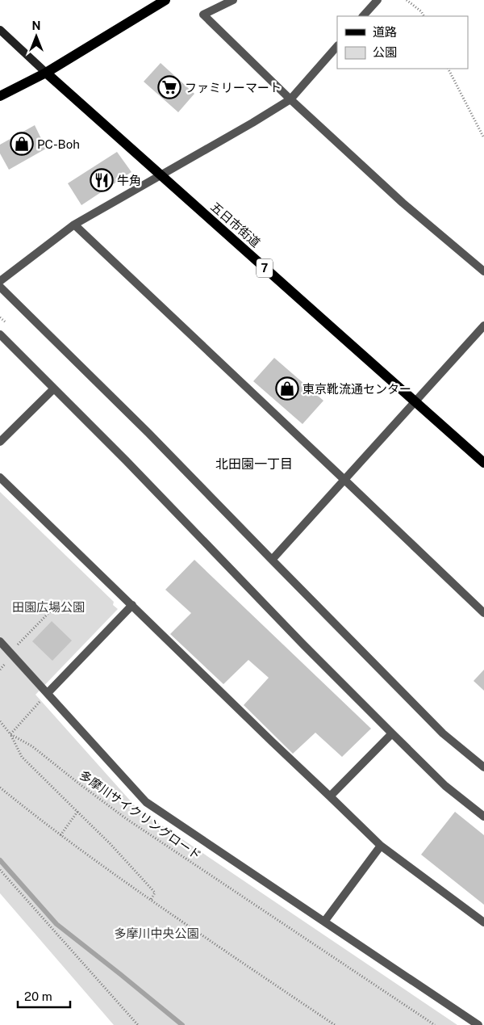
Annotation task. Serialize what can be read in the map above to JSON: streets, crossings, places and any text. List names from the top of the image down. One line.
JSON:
{"streets":{"main road":["五日市街道","7"],"path":["多摩川サイクリングロード"]},"districts":["北田園一丁目"],"parks":["田園広場公園","多摩川中央公園"],"places":{"supermarket":["ファミリーマート"],"shop":["PC-Boh","東京靴流通センター"],"restaurant":["牛角"]},"legend":["道路","公園"],"scale_bar":"20 m","north":"top"}
